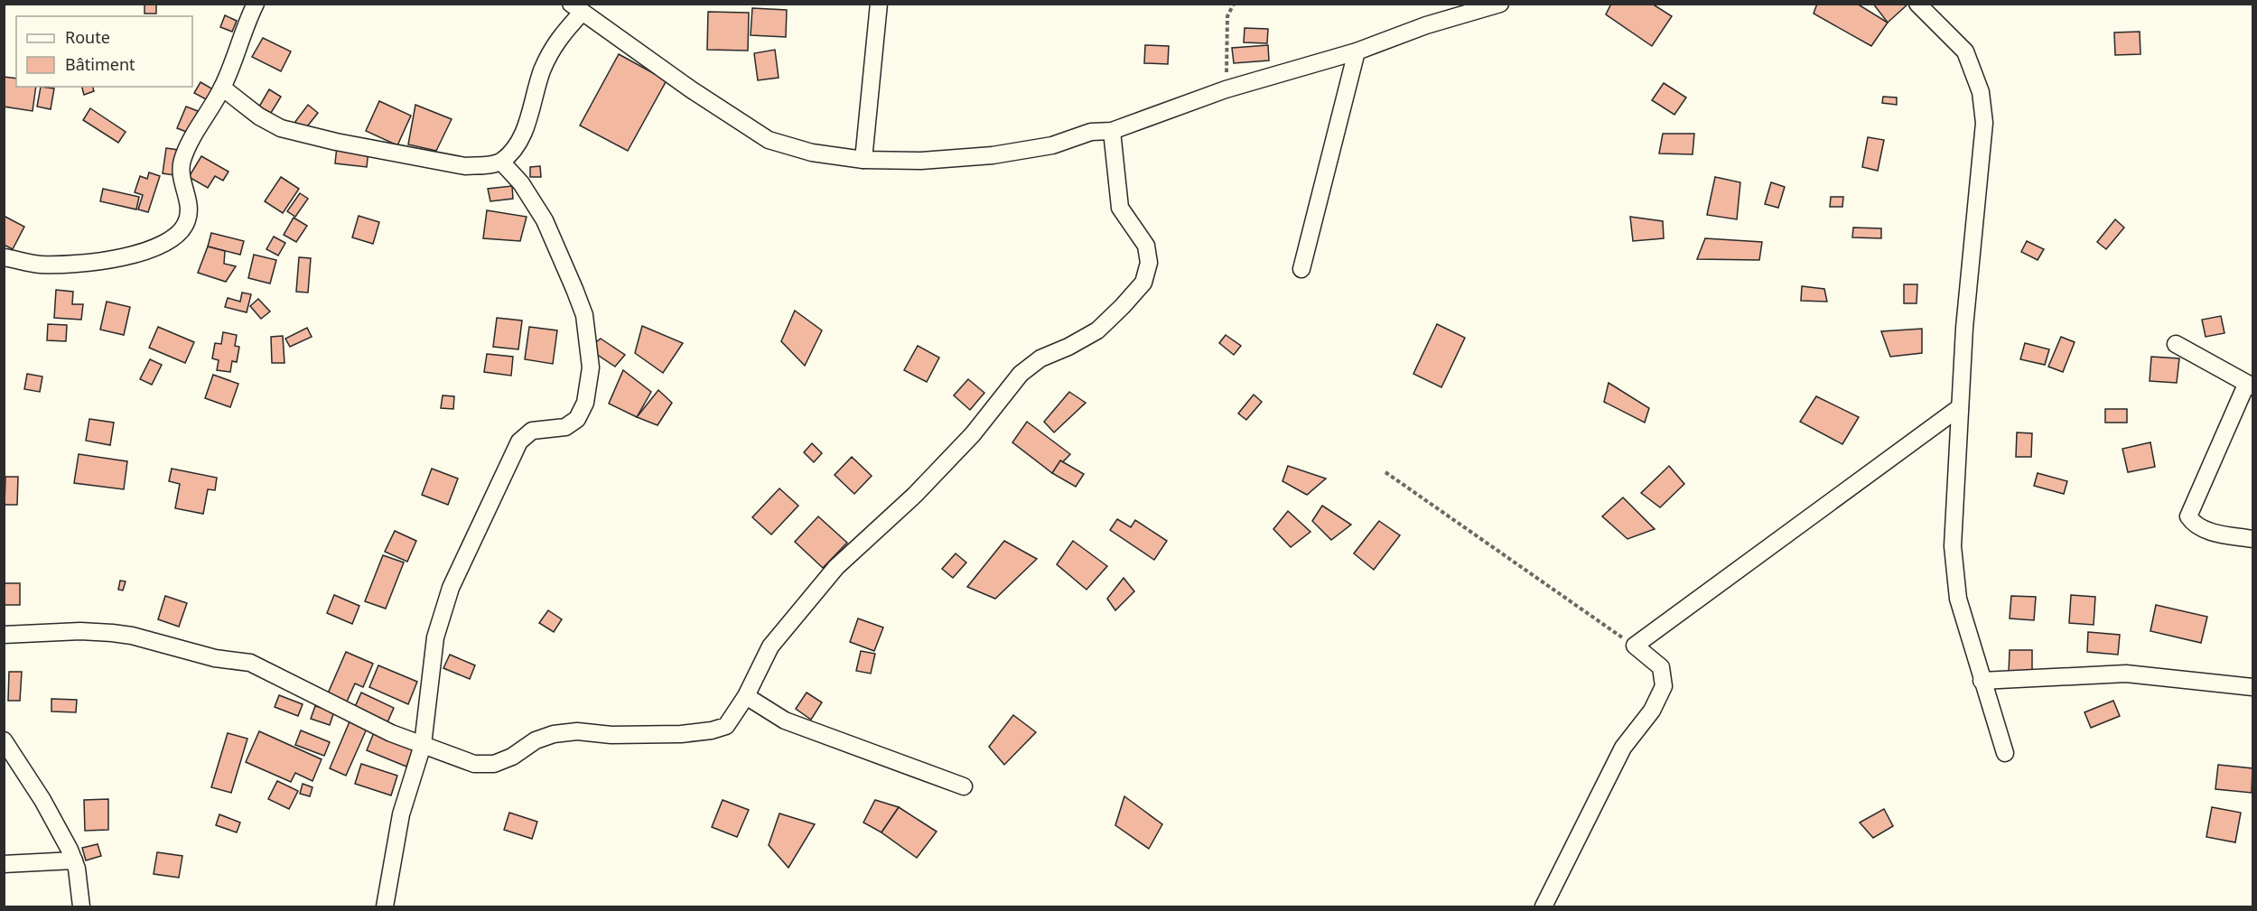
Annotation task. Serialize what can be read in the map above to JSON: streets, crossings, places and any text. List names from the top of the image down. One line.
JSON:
{"legend":["Route","Bâtiment"]}
